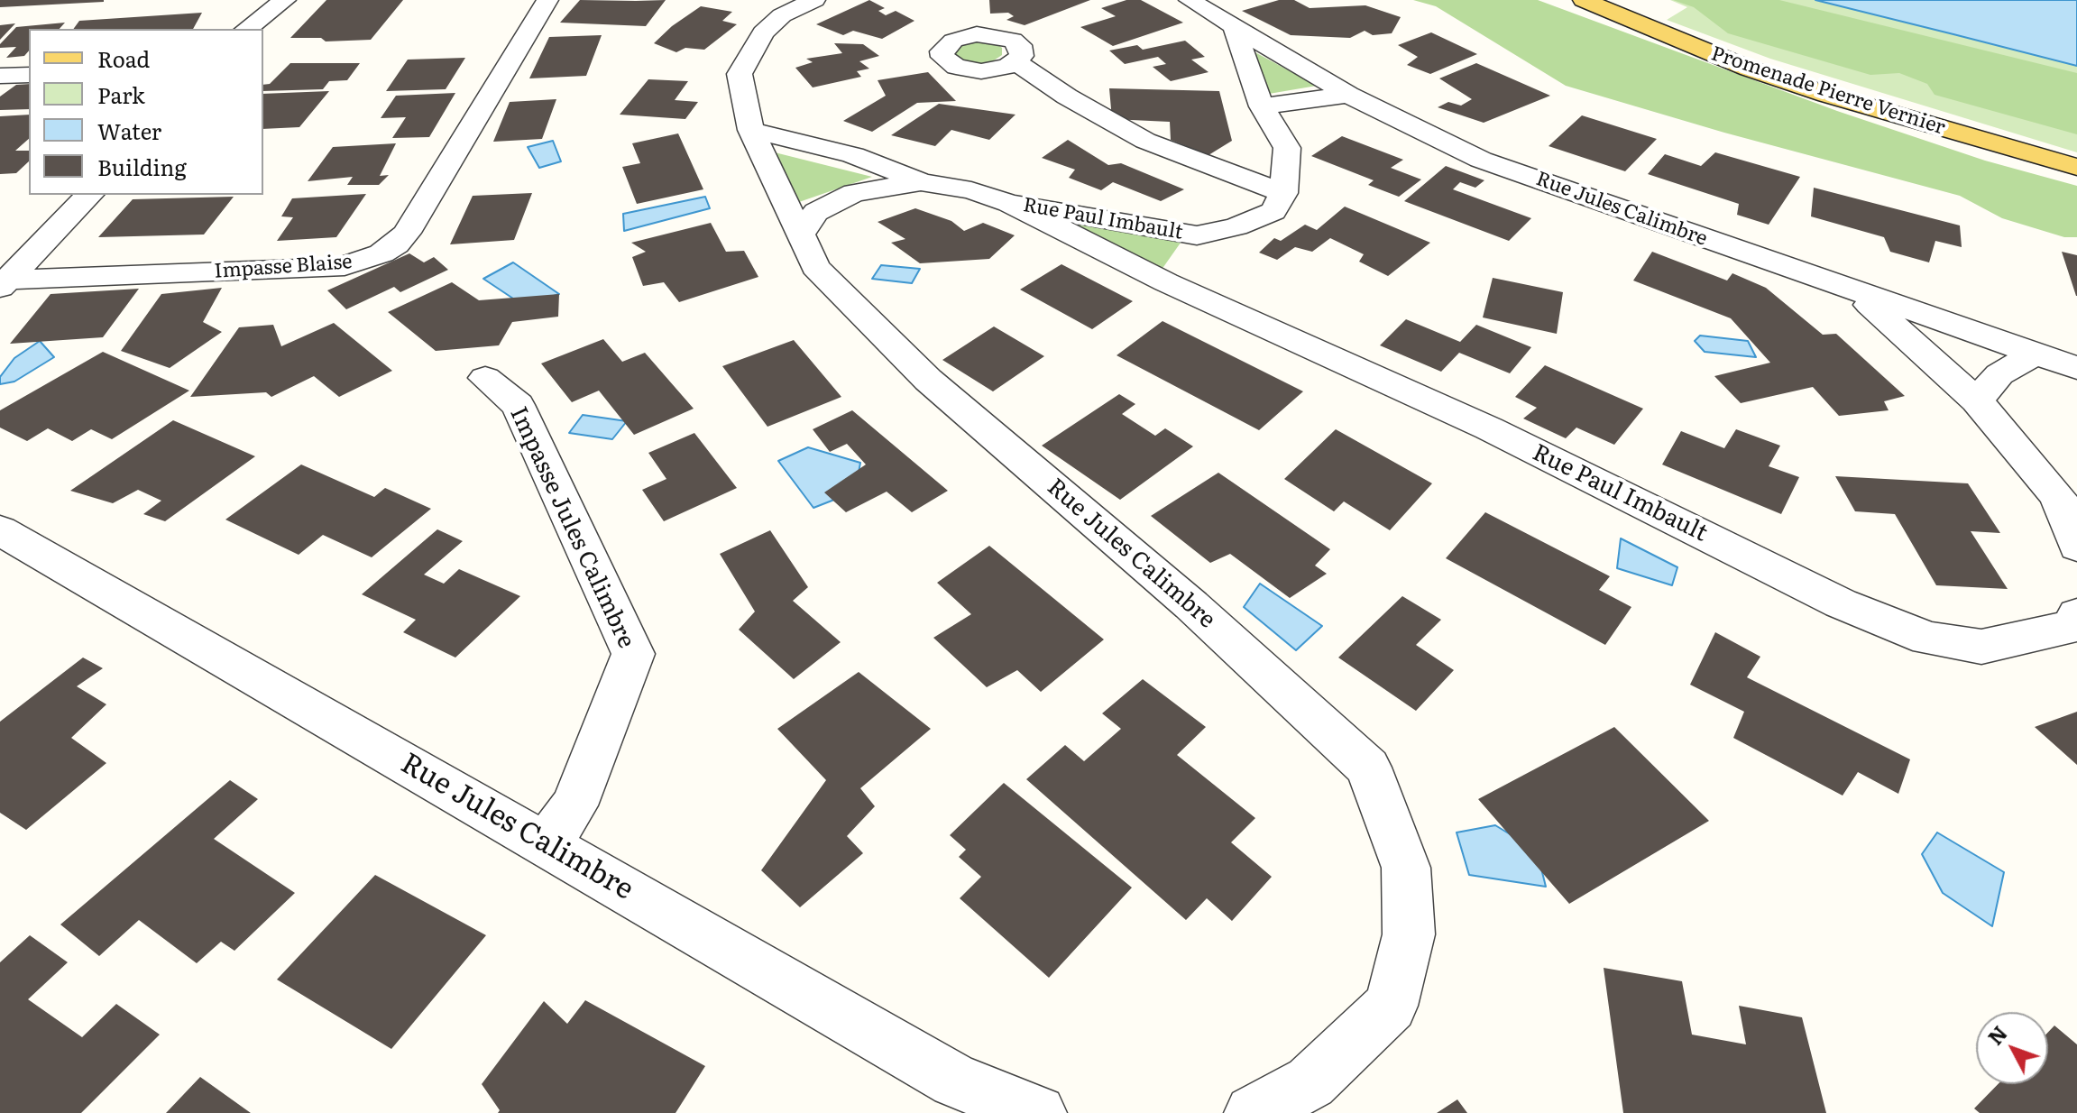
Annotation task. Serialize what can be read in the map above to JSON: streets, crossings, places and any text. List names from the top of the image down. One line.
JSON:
{"streets":{"main road":["Promenade Pierre Vernier"],"street":["Rue Jules Calimbre","Rue Paul Imbault","Impasse Blaise","Impasse Jules Calimbre"]},"crossings":[["Rue Jules Calimbre","Rue Paul Imbault"],["Rue Jules Calimbre","Impasse Jules Calimbre"]],"legend":["Road","Park","Water","Building"],"north":"top left"}
